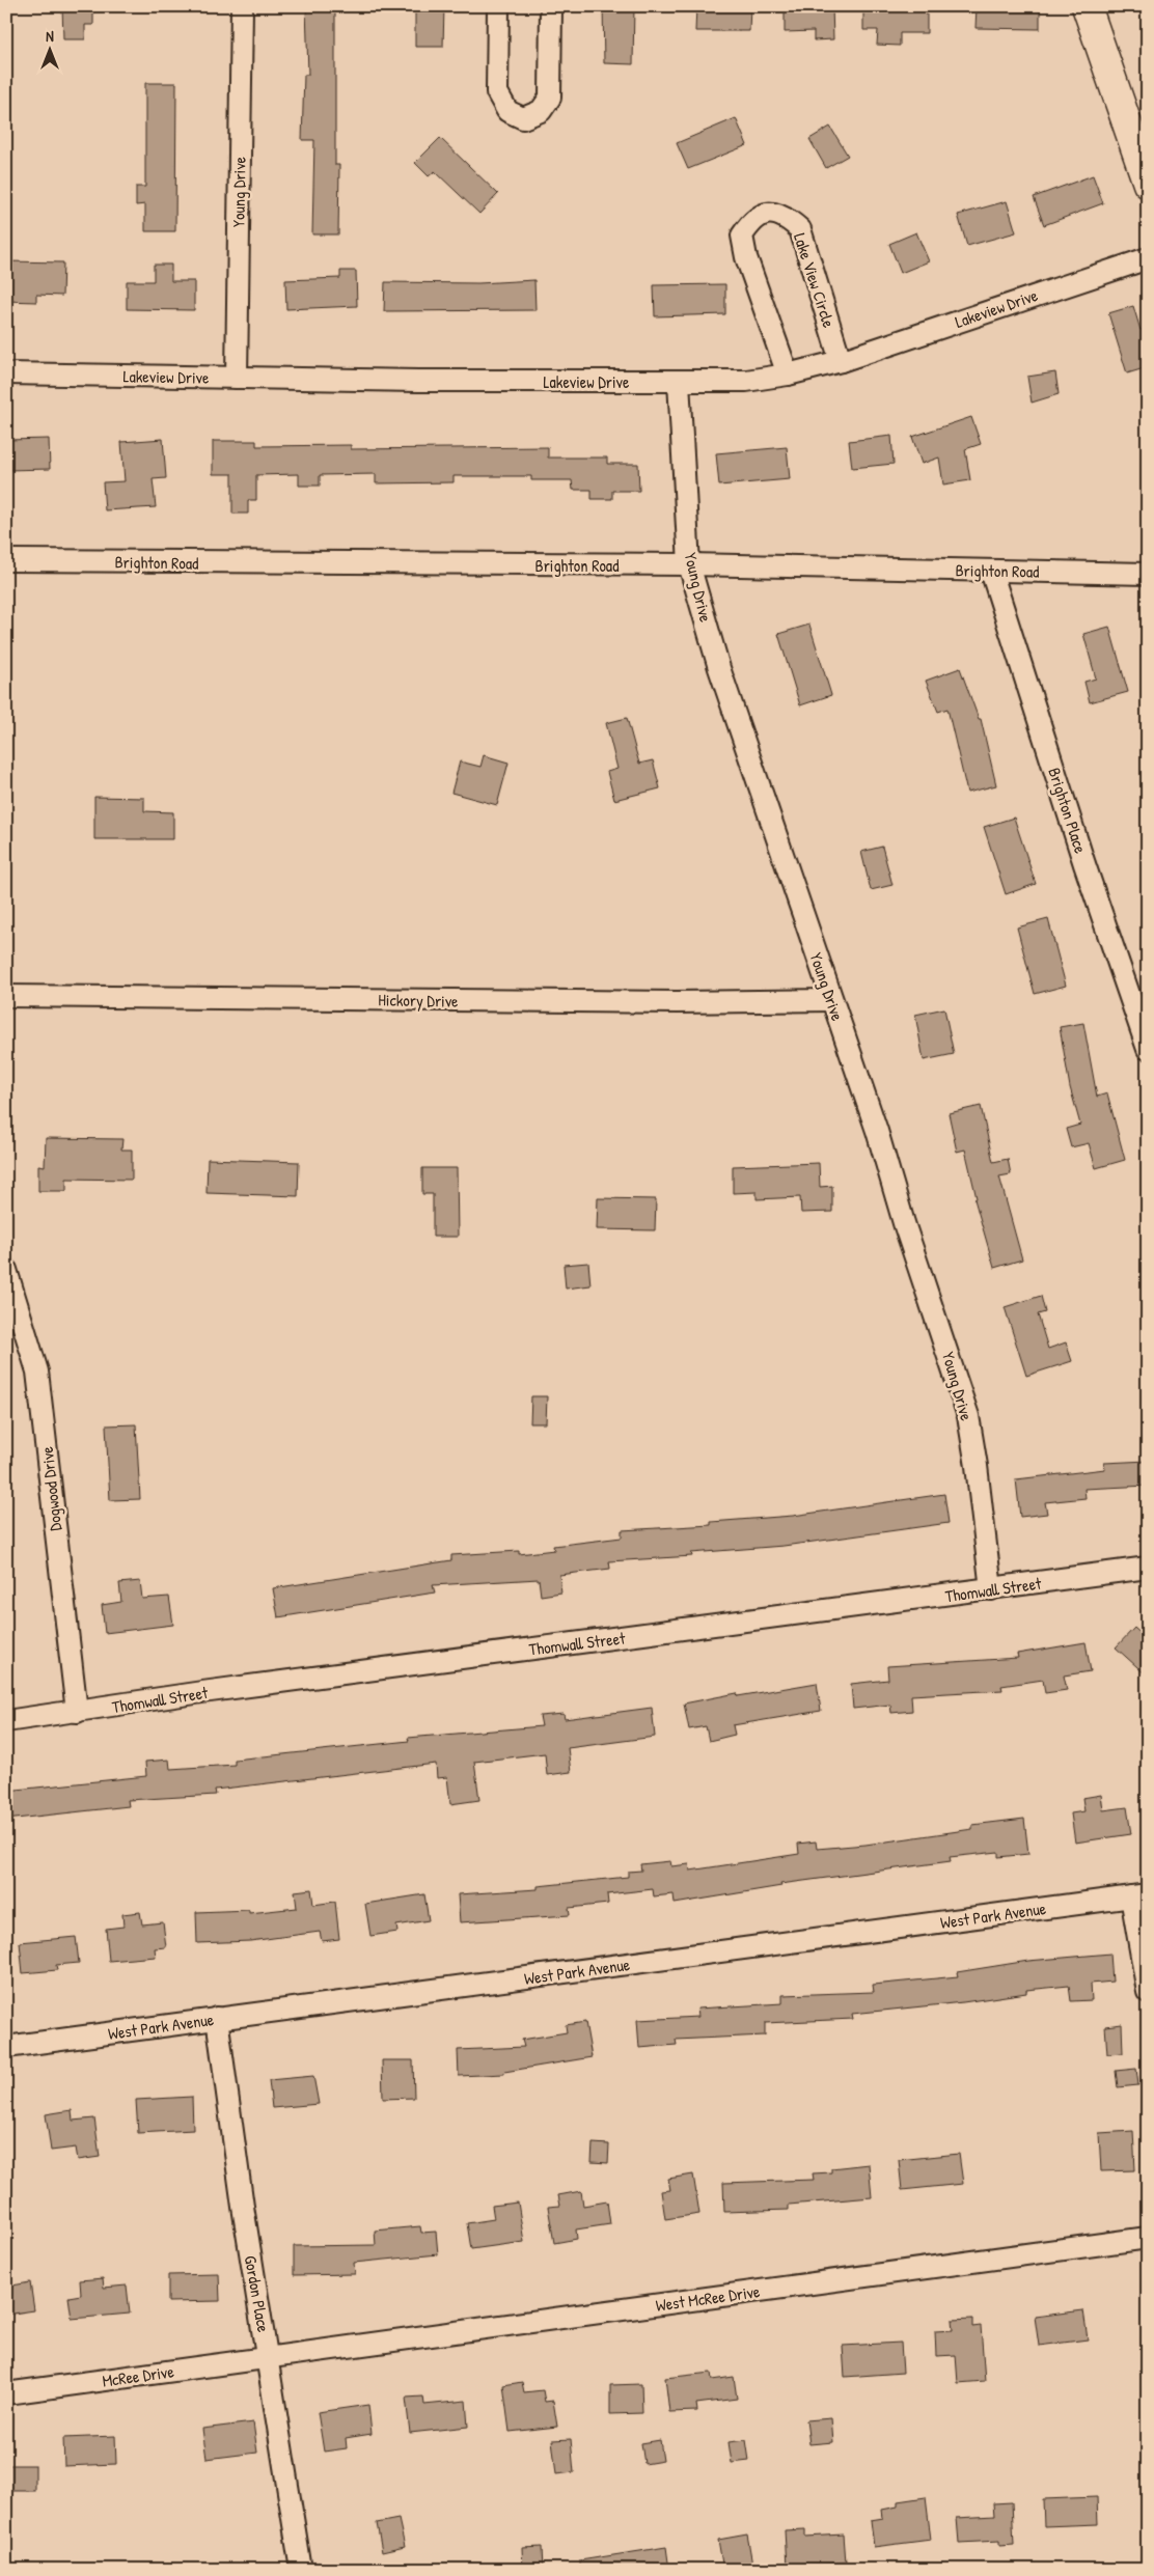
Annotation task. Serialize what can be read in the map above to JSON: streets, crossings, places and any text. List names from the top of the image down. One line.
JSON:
{"streets":{"street":["Young Drive","Lake View Circle","Lakeview Drive","Brighton Road","Brighton Place","Hickory Drive","Dogwood Drive","Thomwall Street","West Park Avenue","Gordon Place","West McRee Drive","McRee Drive"]},"crossings":[["Young Drive","Lakeview Drive"],["Young Drive","Brighton Road"],["Young Drive","Hickory Drive"],["Young Drive","Thomwall Street"],["Lake View Circle","Lakeview Drive"],["Brighton Road","Brighton Place"],["Dogwood Drive","Thomwall Street"],["West Park Avenue","Gordon Place"],["Gordon Place","West McRee Drive"],["Gordon Place","McRee Drive"],["West McRee Drive","McRee Drive"]],"north":"top"}
